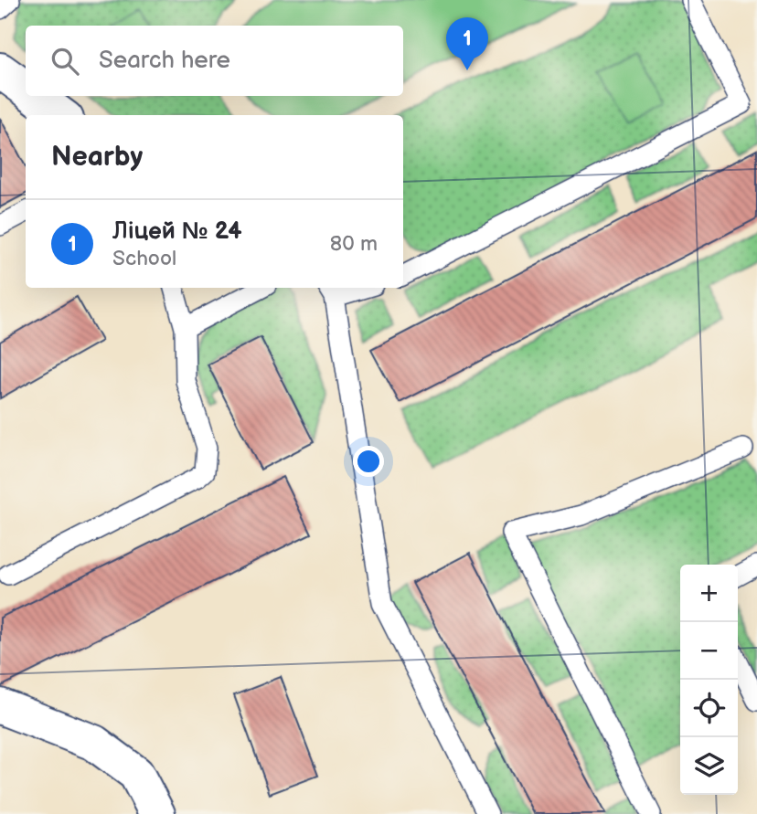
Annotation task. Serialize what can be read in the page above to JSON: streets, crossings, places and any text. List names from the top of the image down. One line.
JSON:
{"page":{"pins":"1","search":"Search here","heading":"Nearby","list":[{"mark":"1","name":"Ліцей № 24","note":"School","value":"80 m"}],"map_buttons":["+","−"]}}
